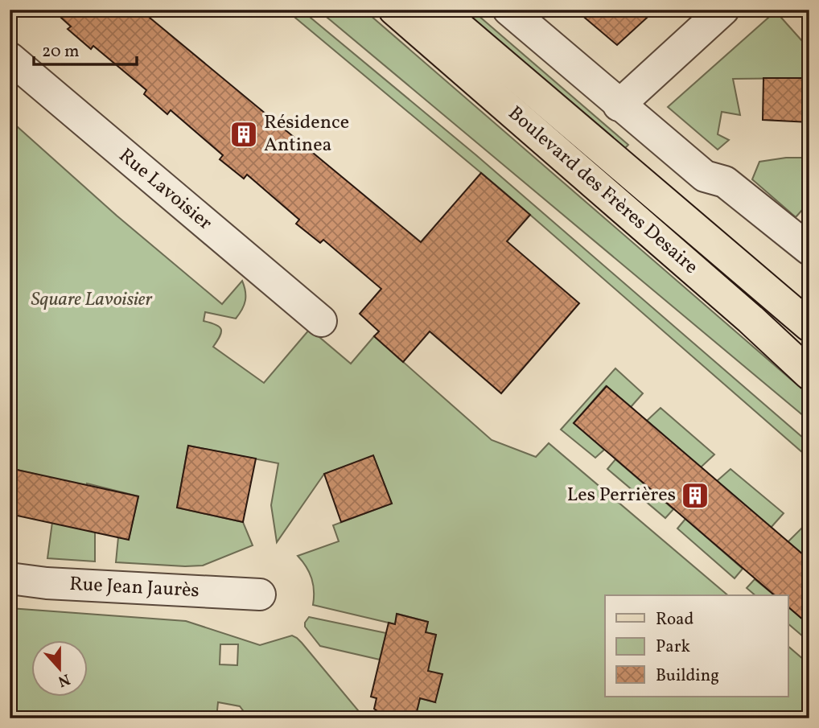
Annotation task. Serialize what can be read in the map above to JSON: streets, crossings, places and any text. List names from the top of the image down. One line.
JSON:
{"streets":{"main road":["Boulevard des Frères Desaire"],"street":["Rue Lavoisier","Rue Jean Jaurès"]},"parks":["Square Lavoisier"],"places":{"building":["Résidence Antinea","Les Perrières"]},"legend":["Road","Park","Building"],"scale_bar":"20 m","north":"bottom"}
